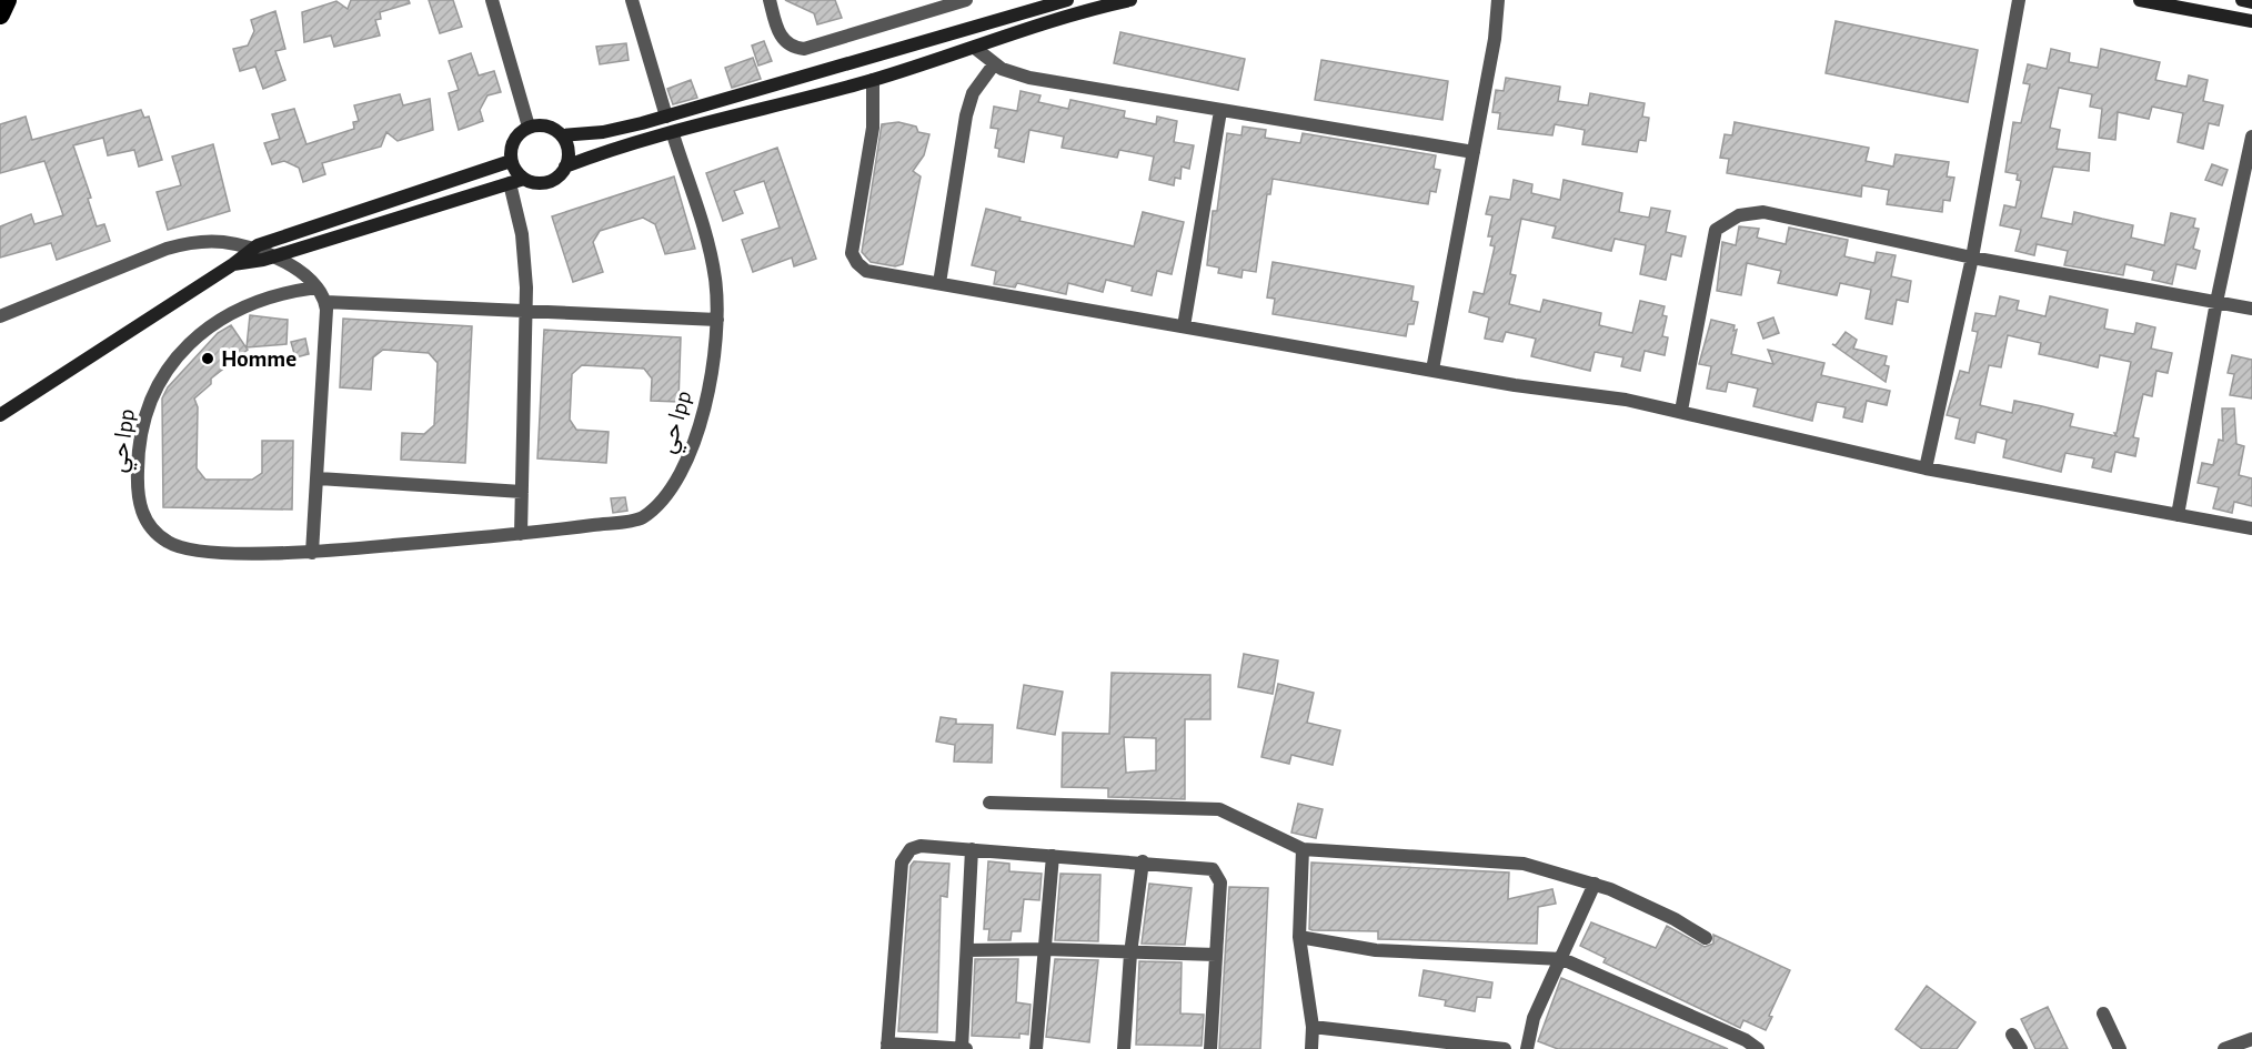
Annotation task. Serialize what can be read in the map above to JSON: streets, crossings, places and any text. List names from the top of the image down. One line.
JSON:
{"streets":{"street":["حي lpp"]},"places":["Homme"]}
